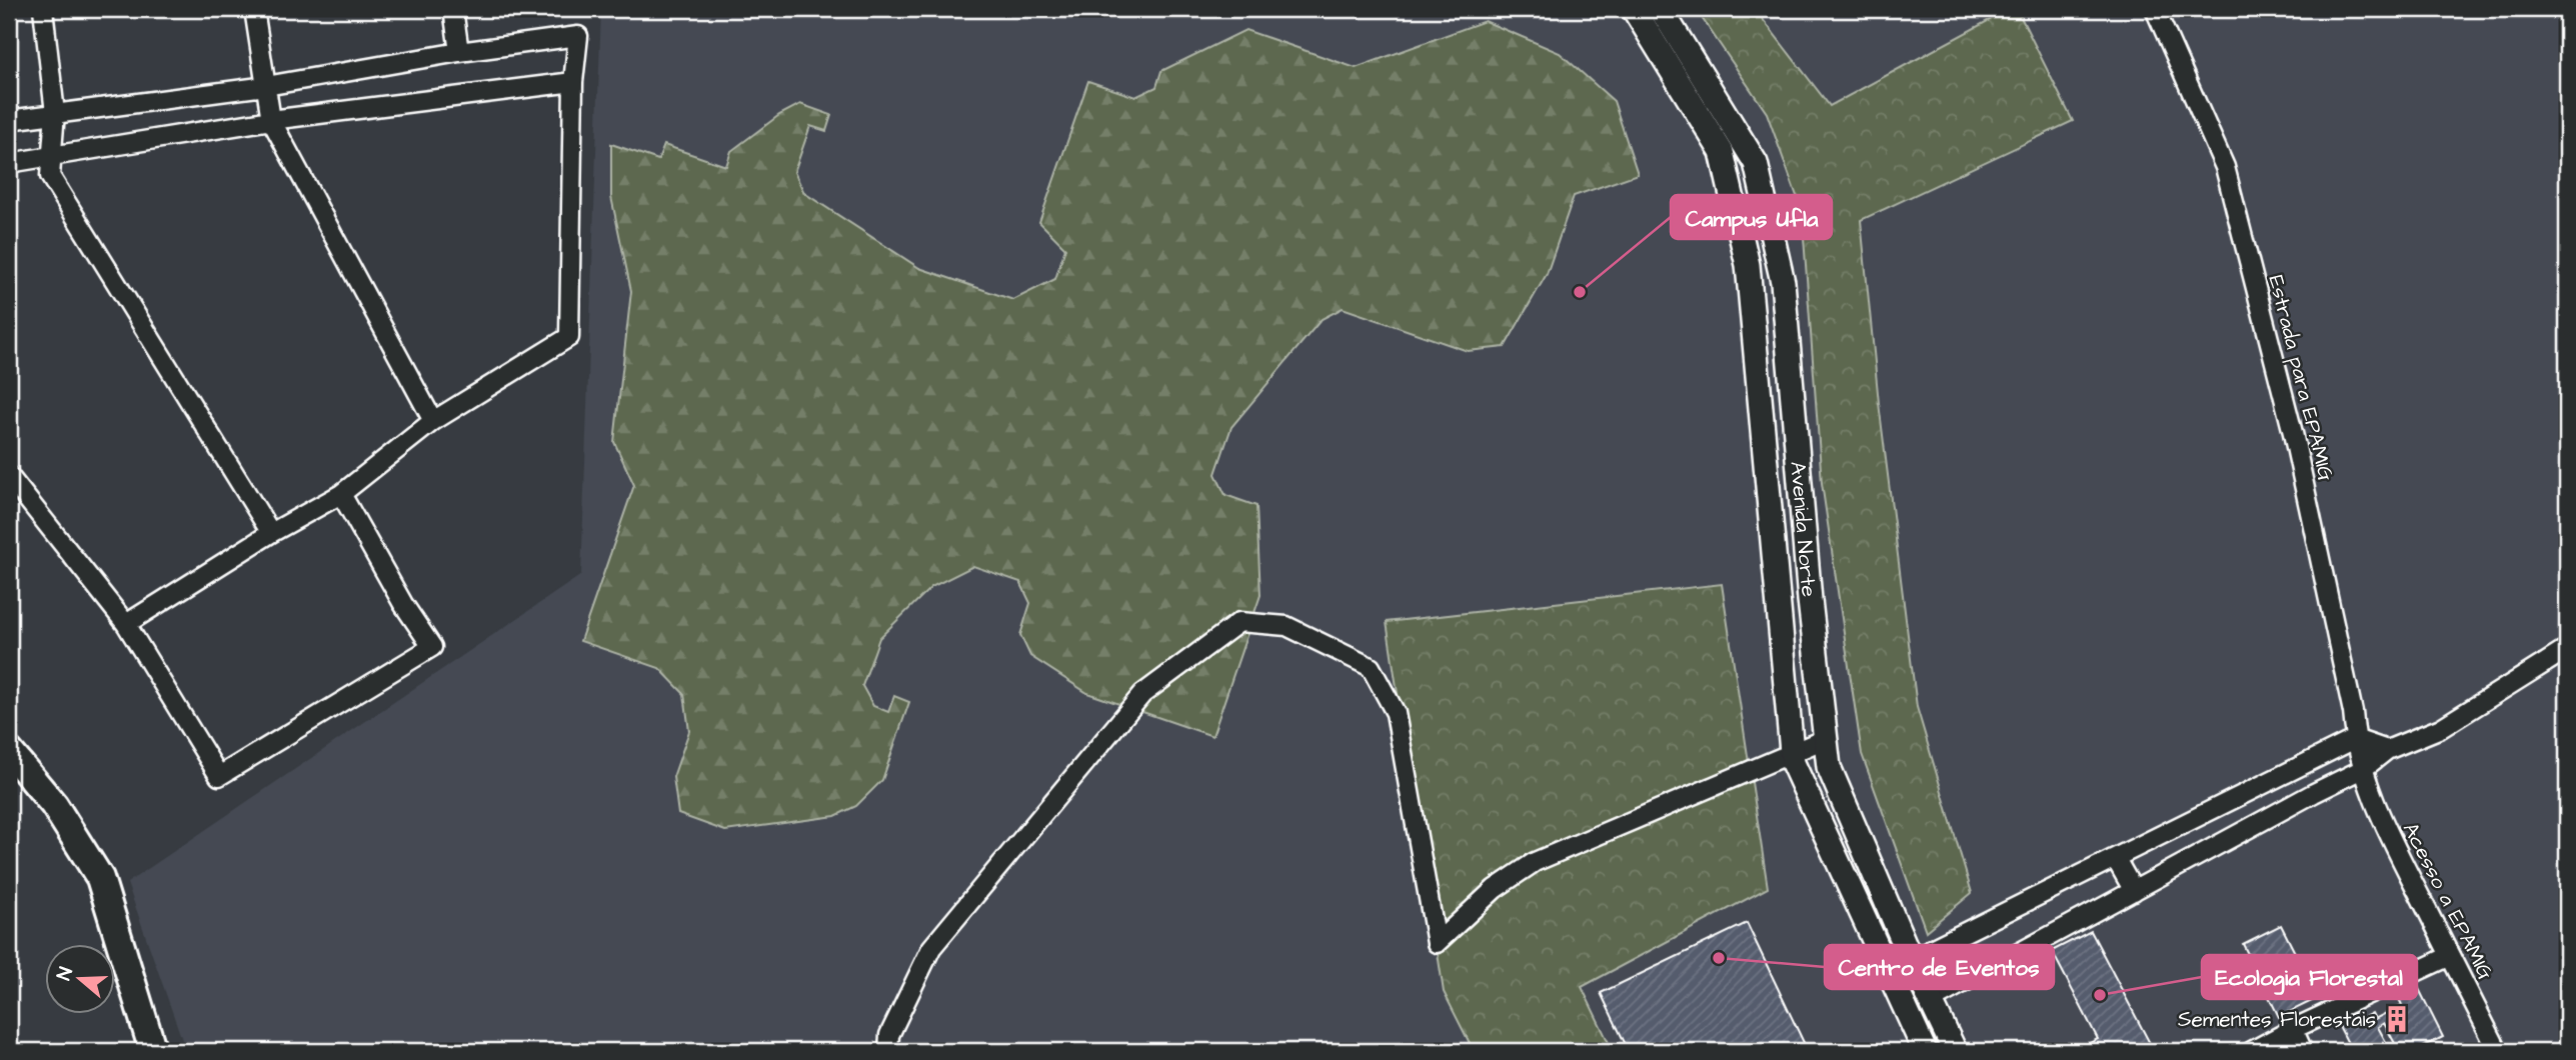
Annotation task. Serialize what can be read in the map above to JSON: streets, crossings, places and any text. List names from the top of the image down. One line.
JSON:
{"streets":{"street":["Estrada para EPAMIG","Avenida Norte","Acesso a EPAMIG"]},"crossings":[["Estrada para EPAMIG","Acesso a EPAMIG"]],"places":{"other":["Campus Ufla","Centro de Eventos","Ecologia Florestal"],"building":["Sementes Florestais"]},"north":"left"}
